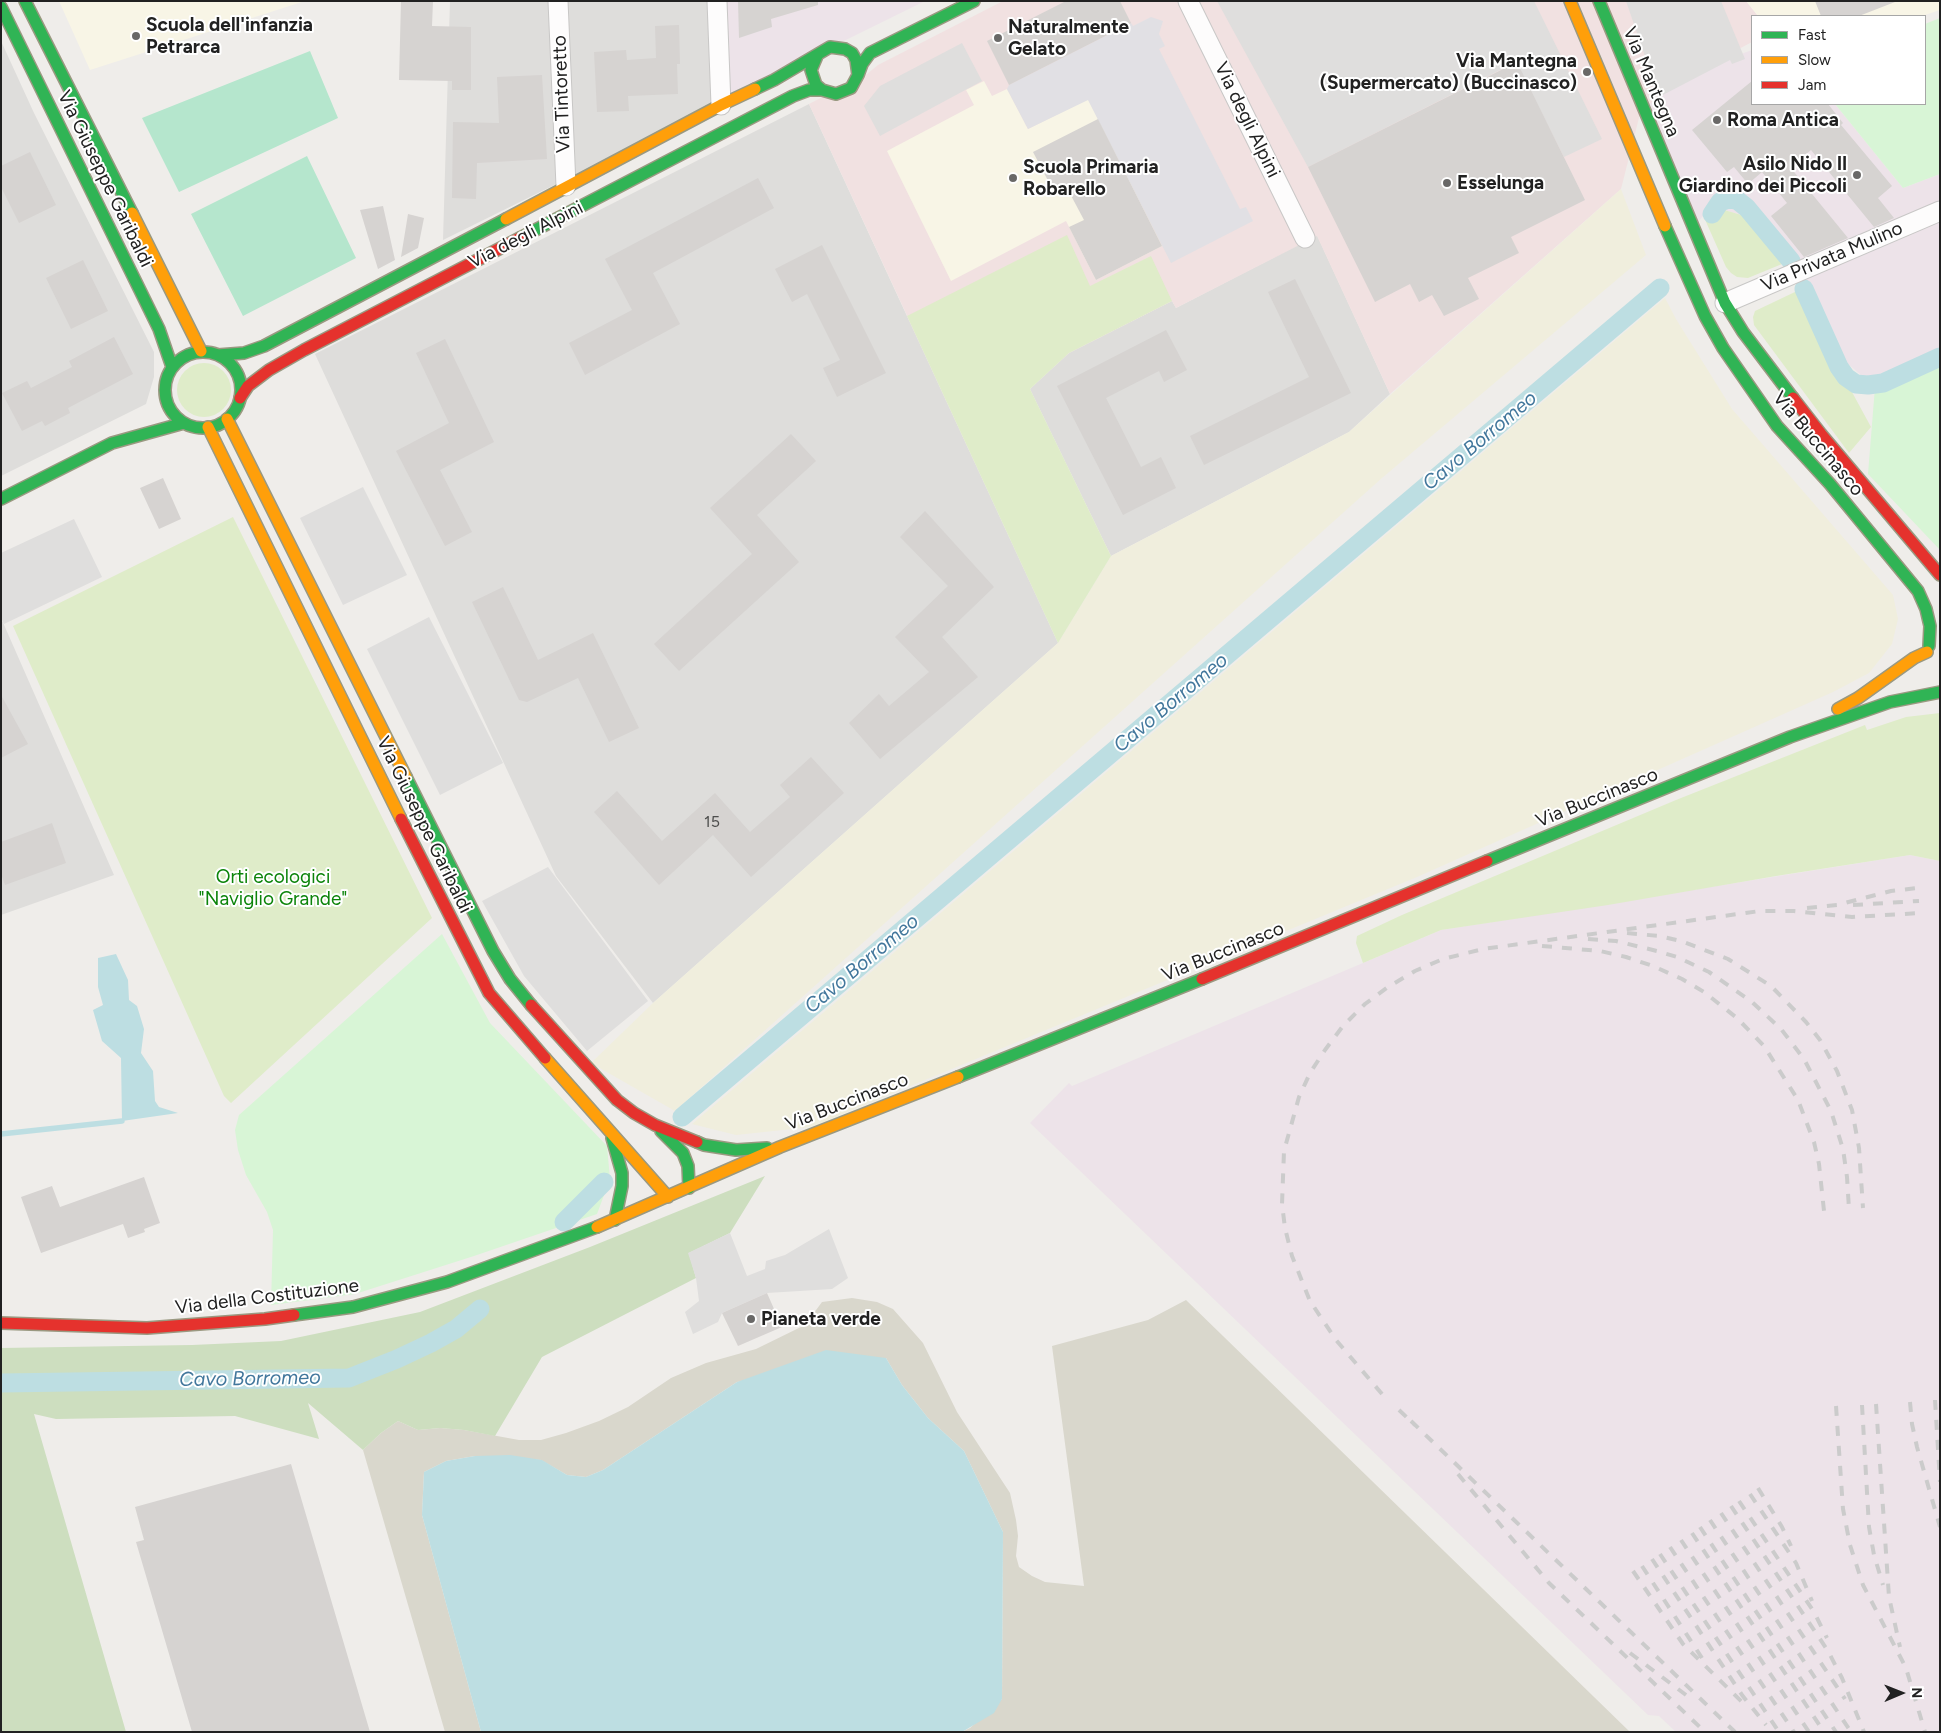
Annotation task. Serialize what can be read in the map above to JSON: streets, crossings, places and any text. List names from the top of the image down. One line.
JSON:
{"streets":{"street":["Via Mantegna","Via Tintoretto","Via degli Alpini","Via Giuseppe Garibaldi","Via Privata Mulino","Via Buccinasco","Via della Costituzione"]},"crossings":[["Via Mantegna","Via Buccinasco"],["Via degli Alpini","Via Giuseppe Garibaldi"],["Via Giuseppe Garibaldi","Via Buccinasco"],["Via Giuseppe Garibaldi","Via della Costituzione"],["Via Privata Mulino","Via Buccinasco"],["Via Buccinasco","Via della Costituzione"]],"water":["Cavo Borromeo"],"parks":["Orti ecologici \"Naviglio Grande\""],"places":["Scuola dell'infanzia Petrarca","Naturalmente Gelato","Via Mantegna (Supermercato) (Buccinasco)","Roma Antica","Asilo Nido Il Giardino dei Piccoli","Scuola Primaria Robarello","Esselunga","Pianeta verde"],"house_numbers":["15"],"legend":["Fast","Slow","Jam"],"north":"right"}
